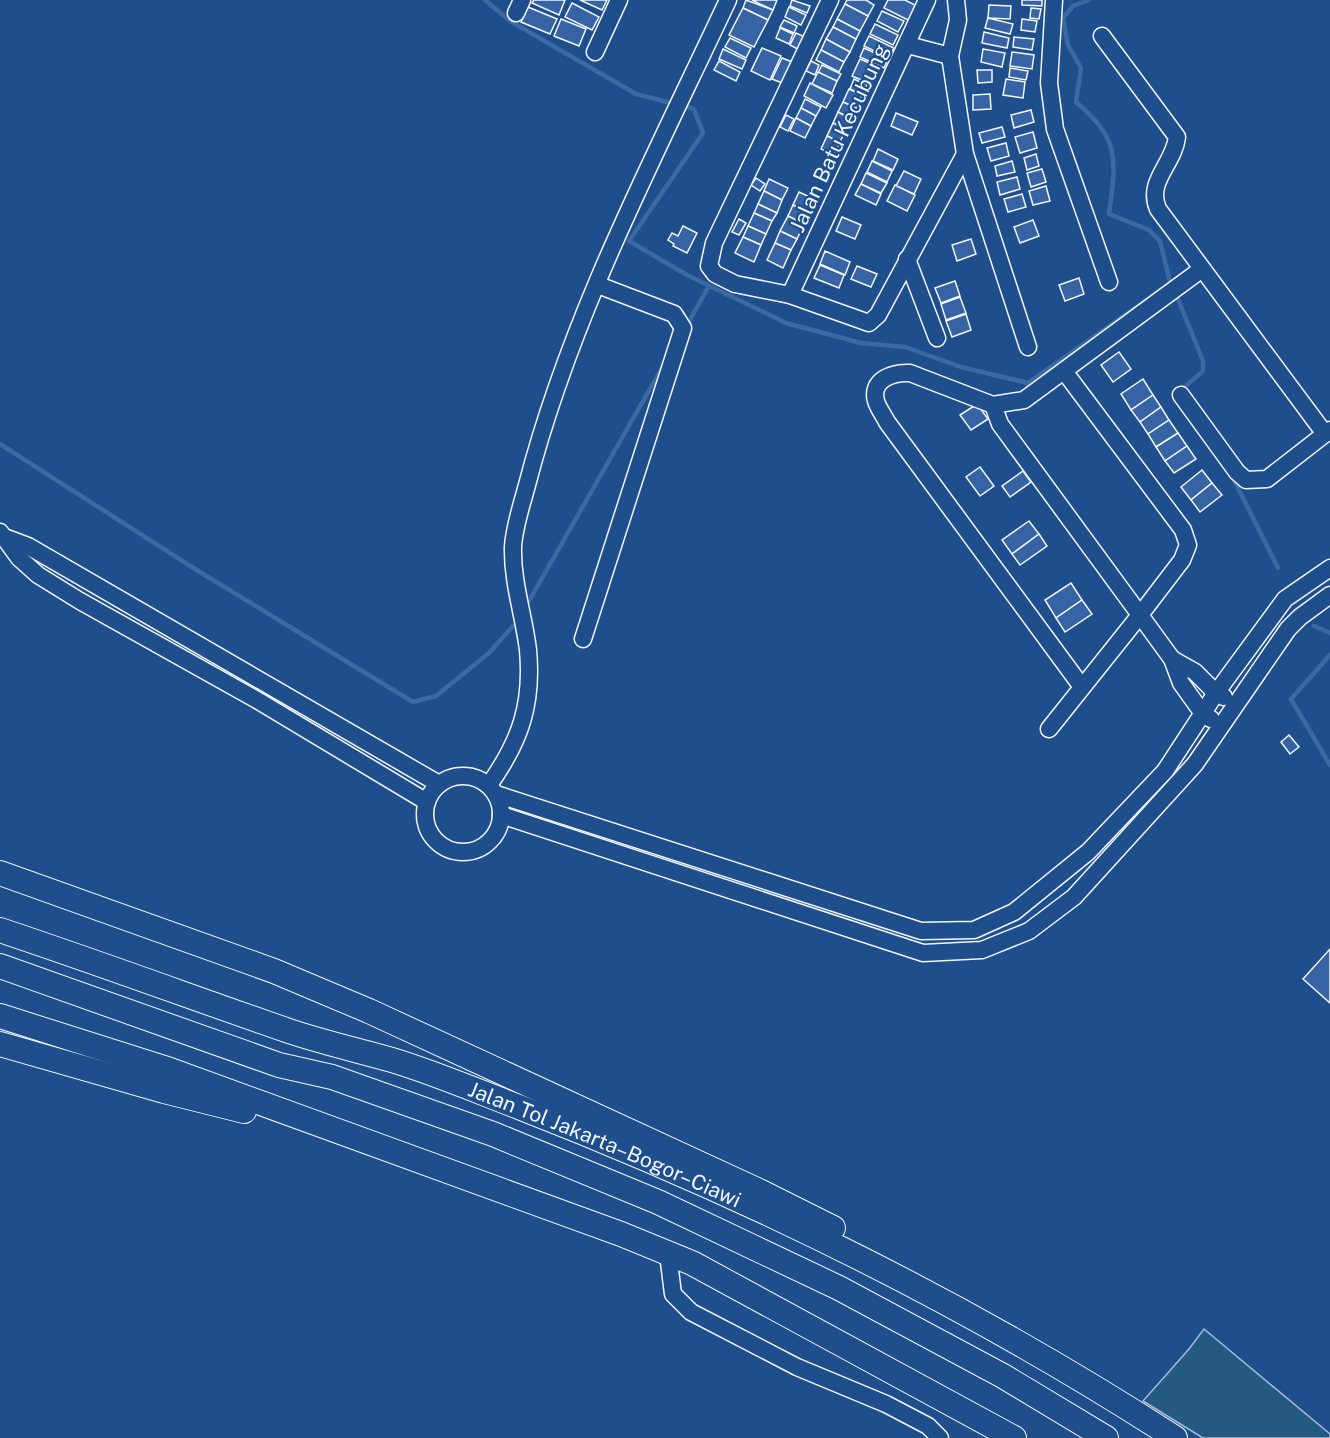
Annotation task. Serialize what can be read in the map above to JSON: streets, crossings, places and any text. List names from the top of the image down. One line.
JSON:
{"streets":{"highway":["Jalan Tol Jakarta–Bogor–Ciawi"],"street":["Jalan Batu Kecubung"]}}
